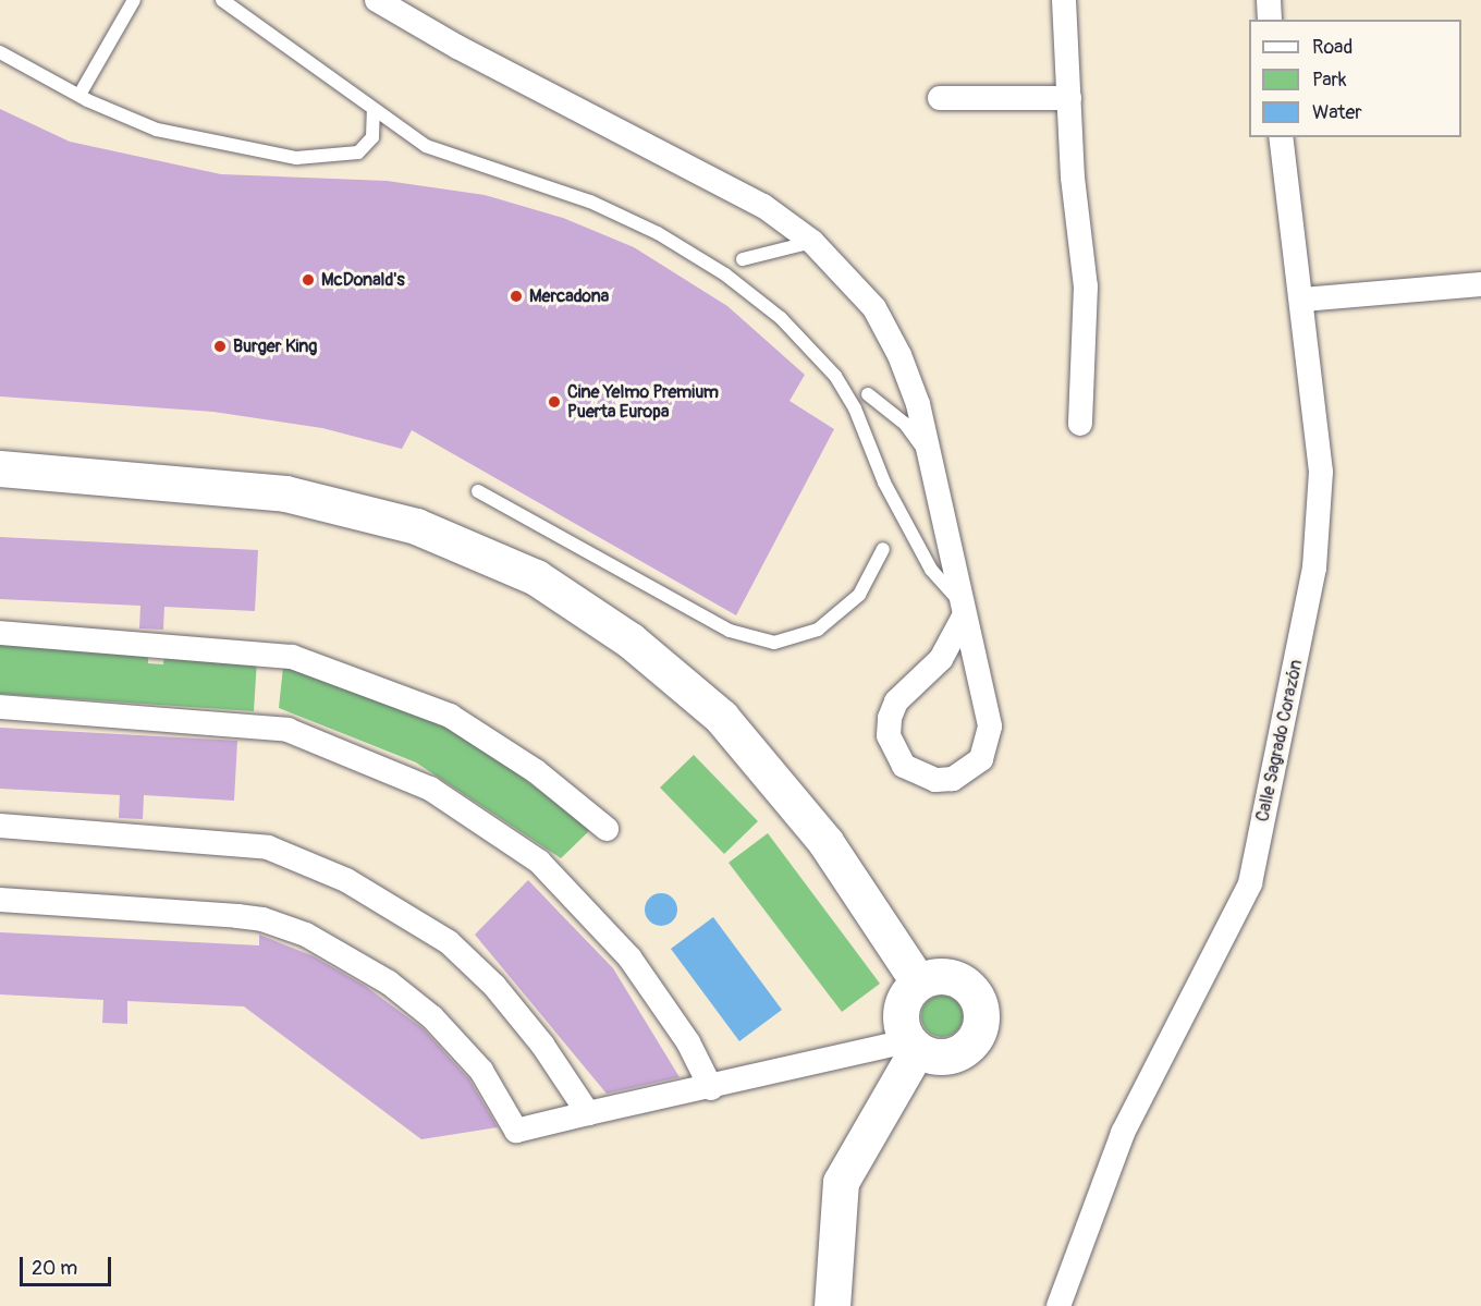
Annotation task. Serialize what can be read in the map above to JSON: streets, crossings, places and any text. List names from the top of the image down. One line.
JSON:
{"streets":{"street":["Calle Sagrado Corazón"]},"places":["McDonald's","Mercadona","Burger King","Cine Yelmo Premium Puerta Europa"],"legend":["Road","Park","Water"],"scale_bar":"20 m"}
